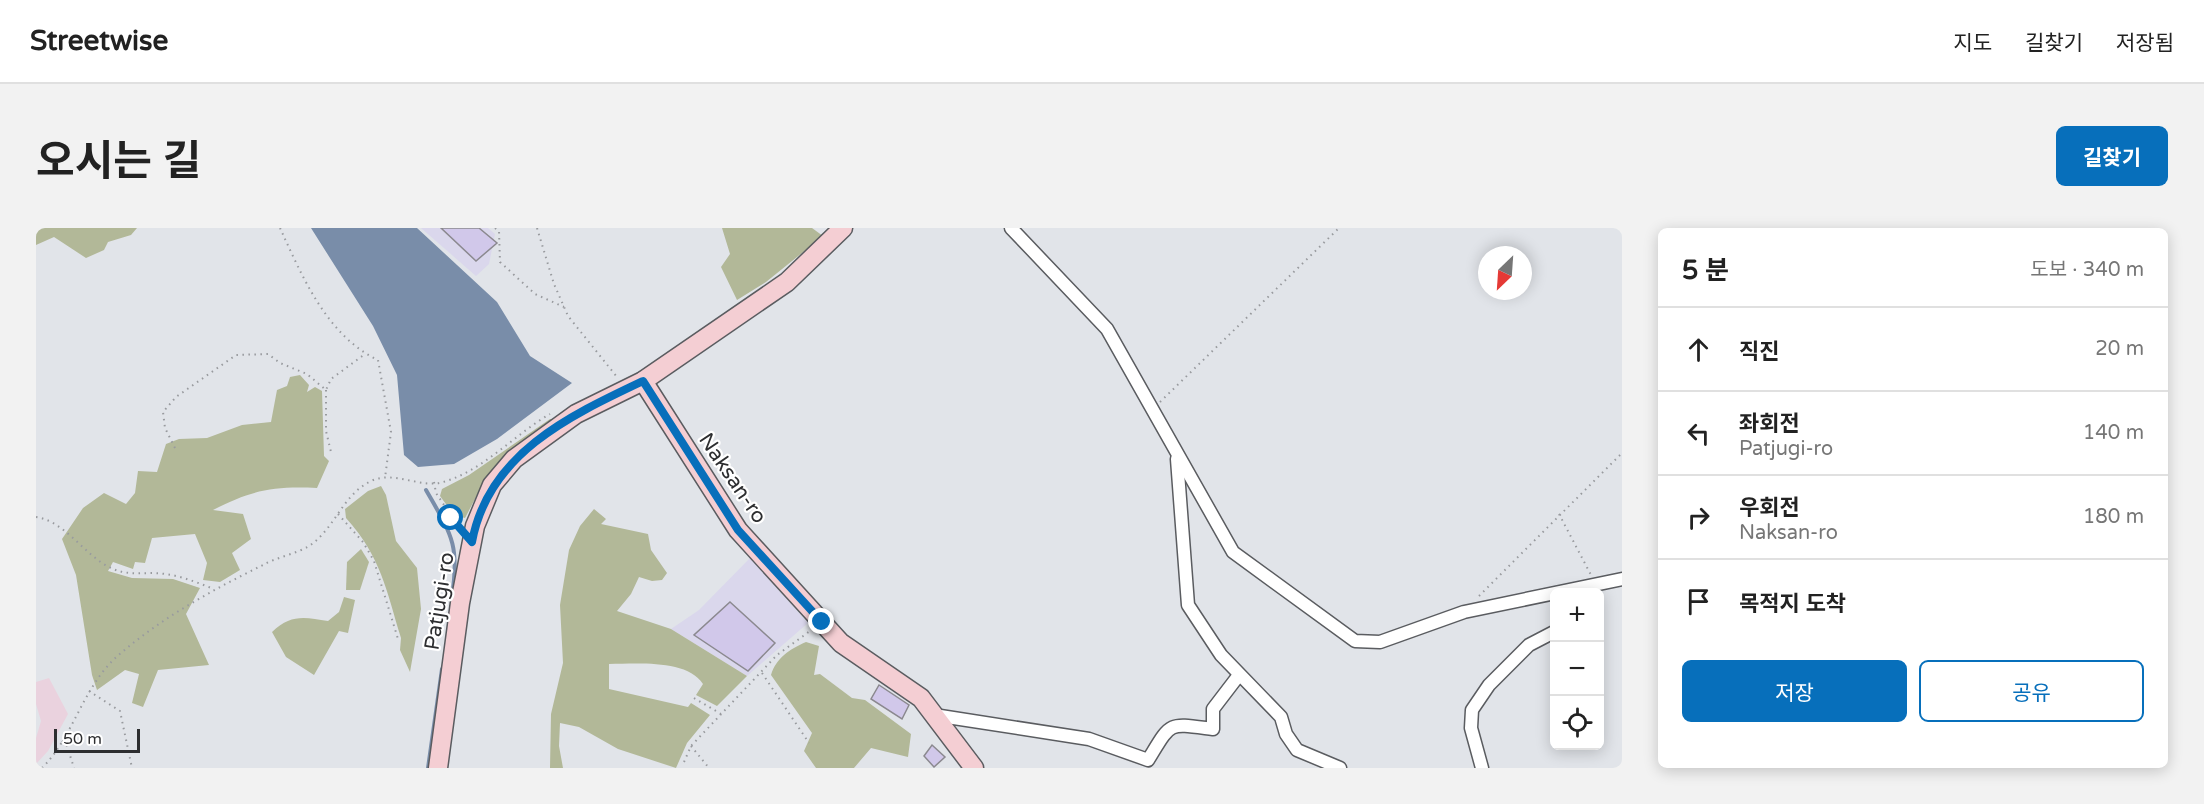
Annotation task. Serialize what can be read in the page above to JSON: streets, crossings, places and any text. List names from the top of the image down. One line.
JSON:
{"streets":{"street":["Naksan-ro","Patjugi-ro"]},"crossings":[["Naksan-ro","Patjugi-ro"]],"scale_bar":"50 m","north":"bottom left","page":{"header":"Streetwise","nav":["지도","길찾기","저장됨"],"title":"오시는 길","buttons":["길찾기",["저장","공유"]],"heading":["5 분","도보 · 340 m"],"list":[["직진","20 m"],["좌회전","Patjugi-ro","140 m"],["우회전","Naksan-ro","180 m"],"목적지 도착"],"map_buttons":["+","−"],"scale":"50 m"}}
